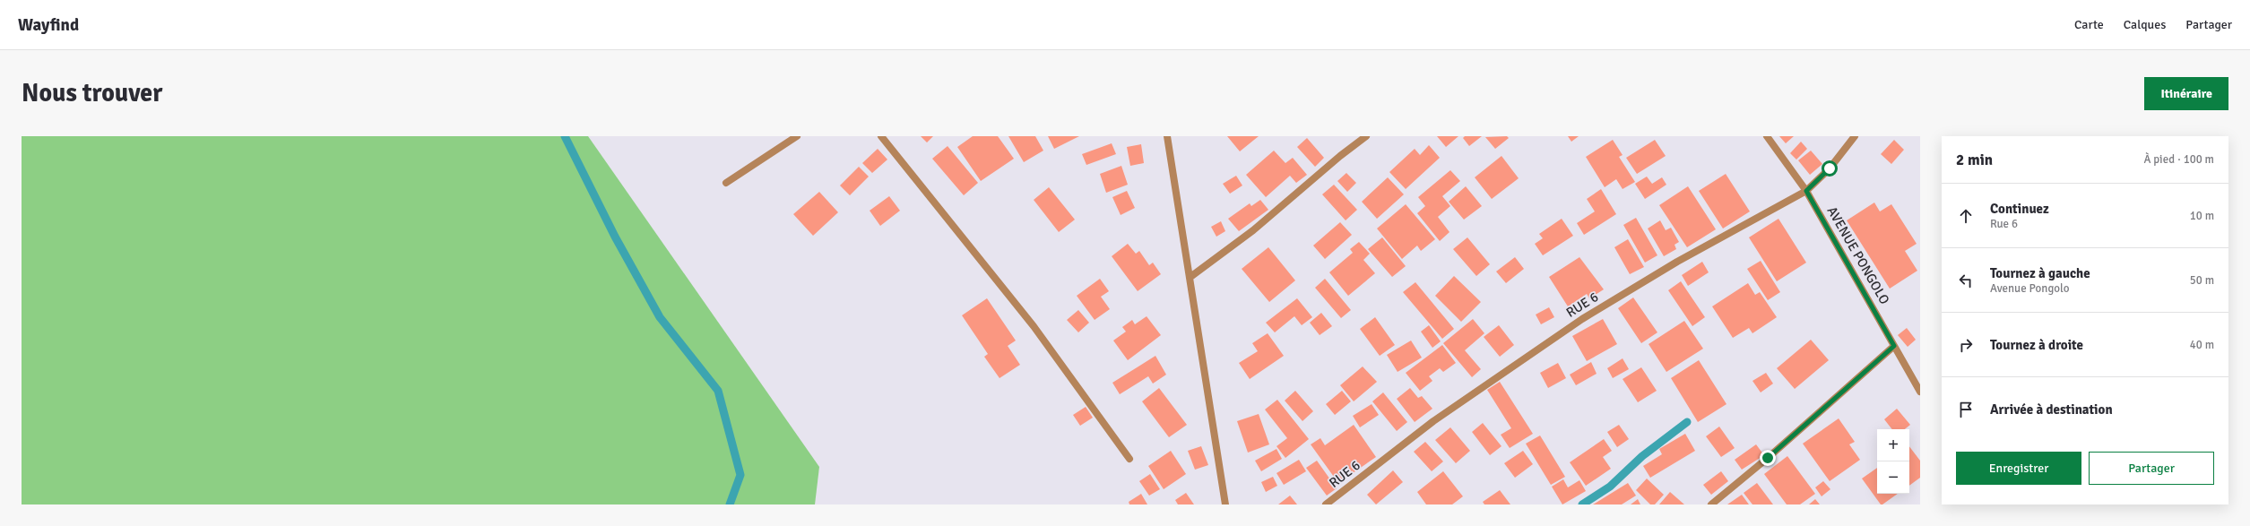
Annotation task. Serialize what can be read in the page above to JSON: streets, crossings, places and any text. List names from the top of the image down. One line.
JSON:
{"streets":{"street":["AVENUE PONGOLO","RUE 6"]},"crossings":[["AVENUE PONGOLO","RUE 6"]],"page":{"header":"Wayfind","nav":["Carte","Calques","Partager"],"buttons":["Itinéraire",["Enregistrer","Partager"]],"title":"Nous trouver","heading":["2 min","À pied · 100 m"],"list":[["Continuez","Rue 6","10 m"],["Tournez à gauche","Avenue Pongolo","50 m"],["Tournez à droite","40 m"],"Arrivée à destination"],"map_buttons":["+","−"]}}
